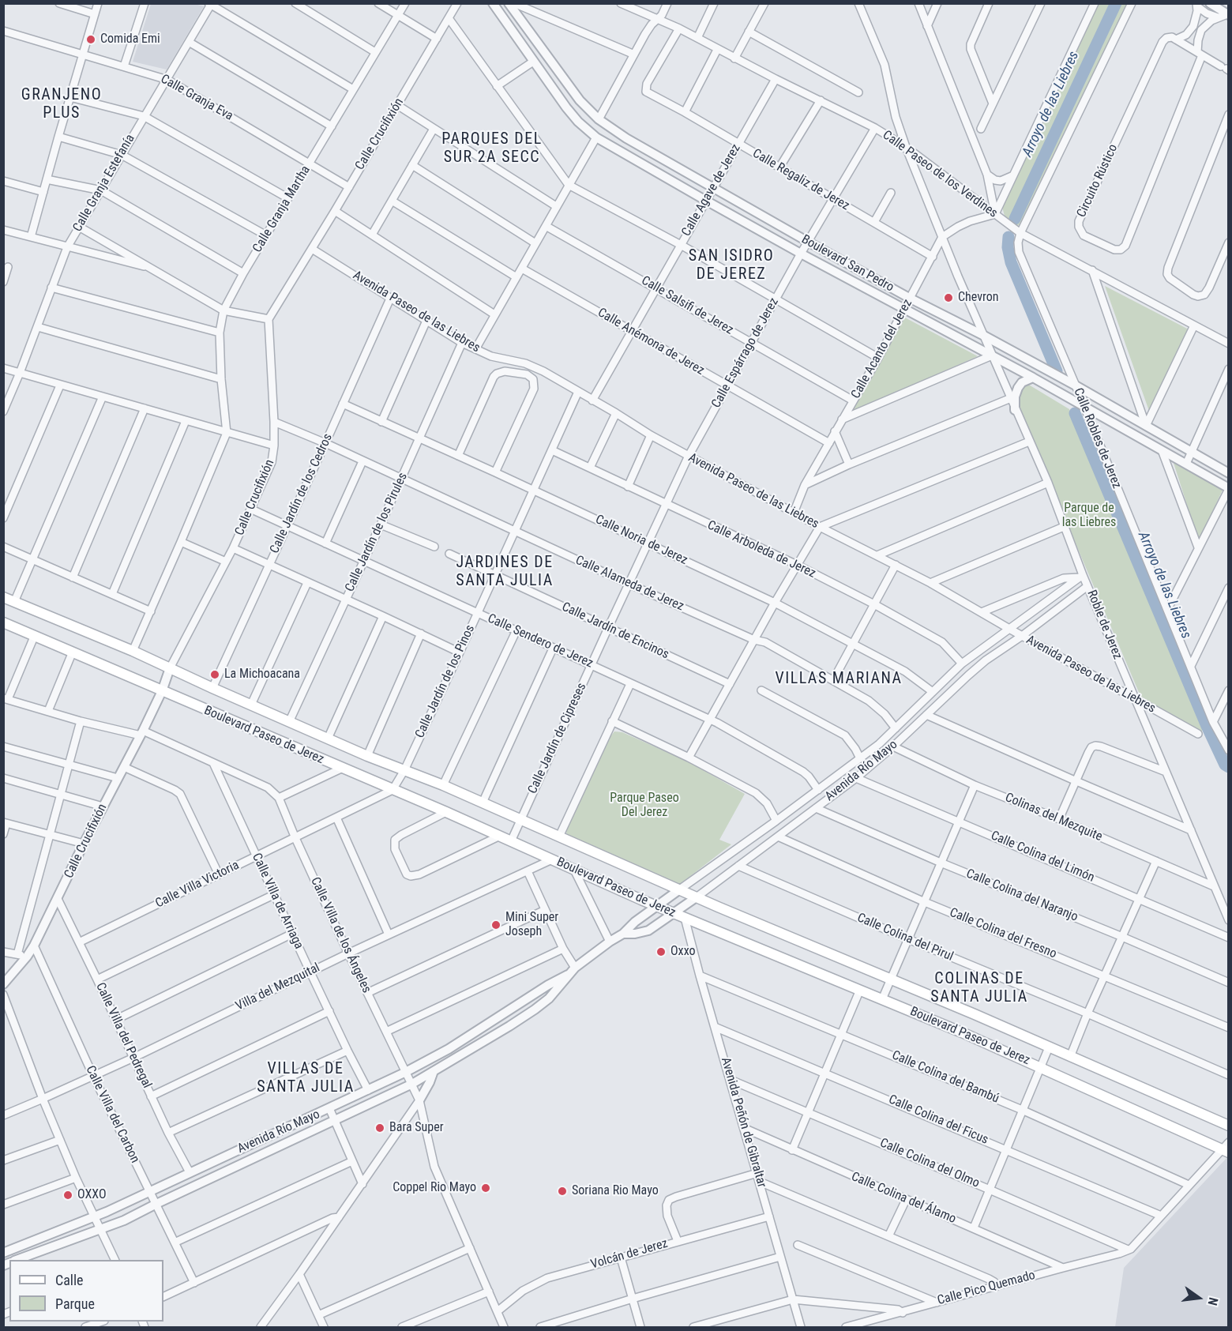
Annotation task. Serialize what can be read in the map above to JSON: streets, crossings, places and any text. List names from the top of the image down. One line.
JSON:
{"streets":{"main road":["Boulevard Paseo de Jerez"],"street":["Calle Granja Eva","Calle Crucifixión","Calle Paseo de los Verdines","Calle Regaliz de Jerez","Circuito Rústico","Calle Granja Estefanía","Calle Agave de Jerez","Calle Granja Martha","Boulevard San Pedro","Calle Salsifi de Jerez","Avenida Paseo de las Liebres","Calle Anémona de Jerez","Calle Acanto del Jerez","Calle Espárrago de Jerez","Calle Robles de Jerez","Calle Jardín de los Cedros","Calle Jardín de los Pirules","Calle Noria de Jerez","Calle Arboleda de Jerez","Calle Alameda de Jerez","Roble de Jerez","Calle Jardín de Encinos","Calle Sendero de Jerez","Calle Jardín de los Pinos","Calle Jardín de Cipreses","Avenida Río Mayo","Colinas del Mezquite","Calle Colina del Limón","Calle Villa Victoria","Calle Colina del Naranjo","Calle Villa de Arriaga","Calle Colina del Fresno","Calle Villa de los Ángeles","Calle Colina del Pirul","Villa del Mezquital","Calle Villa del Pedregal","Calle Colina del Bambú","Calle Villa del Carbon","Calle Colina del Ficus","Avenida Peñón de Gibraltar","Calle Colina del Olmo","Calle Colina del Álamo","Volcán de Jerez","Calle Pico Quemado"]},"crossings":[["Calle Granja Eva","Calle Crucifixión"],["Calle Granja Eva","Calle Granja Estefanía"],["Calle Granja Eva","Calle Granja Martha"],["Calle Crucifixión","Avenida Paseo de las Liebres"],["Calle Crucifixión","Calle Alameda de Jerez"],["Calle Crucifixión","Calle Sendero de Jerez"],["Calle Crucifixión","Boulevard Paseo de Jerez"],["Calle Crucifixión","Calle Villa del Pedregal"],["Calle Crucifixión","Calle Villa del Carbon"],["Calle Paseo de los Verdines","Calle Regaliz de Jerez"],["Calle Paseo de los Verdines","Calle Agave de Jerez"],["Calle Paseo de los Verdines","Calle Espárrago de Jerez"],["Calle Paseo de los Verdines","Calle Robles de Jerez"],["Calle Paseo de los Verdines","Roble de Jerez"],["Calle Regaliz de Jerez","Calle Agave de Jerez"],["Calle Regaliz de Jerez","Calle Acanto del Jerez"],["Calle Regaliz de Jerez","Calle Espárrago de Jerez"],["Calle Agave de Jerez","Boulevard San Pedro"],["Calle Agave de Jerez","Calle Salsifi de Jerez"],["Calle Agave de Jerez","Avenida Paseo de las Liebres"],["Calle Agave de Jerez","Calle Anémona de Jerez"],["Boulevard San Pedro","Calle Acanto del Jerez"],["Boulevard San Pedro","Calle Espárrago de Jerez"],["Boulevard San Pedro","Calle Robles de Jerez"],["Boulevard San Pedro","Roble de Jerez"],["Calle Salsifi de Jerez","Calle Acanto del Jerez"],["Calle Salsifi de Jerez","Calle Espárrago de Jerez"],["Avenida Paseo de las Liebres","Calle Acanto del Jerez"],["Avenida Paseo de las Liebres","Calle Espárrago de Jerez"],["Avenida Paseo de las Liebres","Calle Jardín de los Cedros"],["Avenida Paseo de las Liebres","Calle Jardín de los Pirules"],["Avenida Paseo de las Liebres","Roble de Jerez"],["Avenida Paseo de las Liebres","Calle Jardín de los Pinos"],["Avenida Paseo de las Liebres","Calle Jardín de Cipreses"],["Avenida Paseo de las Liebres","Avenida Río Mayo"],["Calle Anémona de Jerez","Calle Acanto del Jerez"],["Calle Anémona de Jerez","Calle Espárrago de Jerez"],["Calle Acanto del Jerez","Roble de Jerez"],["Calle Espárrago de Jerez","Calle Jardín de Cipreses"],["Calle Jardín de los Cedros","Calle Noria de Jerez"],["Calle Jardín de los Cedros","Calle Alameda de Jerez"],["Calle Jardín de los Cedros","Calle Sendero de Jerez"],["Calle Jardín de los Cedros","Boulevard Paseo de Jerez"],["Calle Jardín de los Pirules","Calle Noria de Jerez"],["Calle Jardín de los Pirules","Calle Alameda de Jerez"],["Calle Jardín de los Pirules","Calle Sendero de Jerez"],["Calle Jardín de los Pirules","Boulevard Paseo de Jerez"],["Calle Noria de Jerez","Calle Jardín de los Pinos"],["Calle Noria de Jerez","Calle Jardín de Cipreses"],["Calle Noria de Jerez","Avenida Río Mayo"],["Calle Arboleda de Jerez","Calle Jardín de los Pinos"],["Calle Arboleda de Jerez","Calle Jardín de Cipreses"],["Calle Arboleda de Jerez","Avenida Río Mayo"],["Calle Alameda de Jerez","Calle Jardín de los Pinos"],["Calle Alameda de Jerez","Calle Jardín de Cipreses"],["Calle Alameda de Jerez","Avenida Río Mayo"],["Roble de Jerez","Avenida Río Mayo"],["Roble de Jerez","Colinas del Mezquite"],["Calle Jardín de Encinos","Calle Jardín de los Pinos"],["Calle Jardín de Encinos","Calle Jardín de Cipreses"],["Calle Sendero de Jerez","Calle Jardín de los Pinos"],["Calle Sendero de Jerez","Calle Jardín de Cipreses"],["Calle Sendero de Jerez","Avenida Río Mayo"],["Calle Jardín de los Pinos","Boulevard Paseo de Jerez"],["Calle Jardín de los Pinos","Calle Villa Victoria"],["Boulevard Paseo de Jerez","Calle Jardín de Cipreses"],["Boulevard Paseo de Jerez","Avenida Río Mayo"],["Boulevard Paseo de Jerez","Calle Villa Victoria"],["Boulevard Paseo de Jerez","Villa del Mezquital"],["Boulevard Paseo de Jerez","Avenida Peñón de Gibraltar"],["Avenida Río Mayo","Colinas del Mezquite"],["Avenida Río Mayo","Calle Colina del Limón"],["Avenida Río Mayo","Calle Colina del Naranjo"],["Avenida Río Mayo","Calle Villa de Arriaga"],["Avenida Río Mayo","Calle Colina del Fresno"],["Avenida Río Mayo","Calle Villa de los Ángeles"],["Avenida Río Mayo","Calle Colina del Pirul"],["Avenida Río Mayo","Calle Villa del Pedregal"],["Avenida Río Mayo","Calle Villa del Carbon"],["Calle Villa Victoria","Calle Villa de Arriaga"],["Calle Villa Victoria","Calle Villa de los Ángeles"],["Calle Villa Victoria","Calle Villa del Pedregal"],["Calle Villa de Arriaga","Villa del Mezquital"],["Calle Villa de los Ángeles","Villa del Mezquital"],["Calle Villa de los Ángeles","Volcán de Jerez"],["Villa del Mezquital","Calle Villa del Pedregal"],["Villa del Mezquital","Calle Villa del Carbon"],["Calle Colina del Bambú","Avenida Peñón de Gibraltar"],["Calle Colina del Ficus","Avenida Peñón de Gibraltar"],["Avenida Peñón de Gibraltar","Calle Colina del Olmo"],["Avenida Peñón de Gibraltar","Calle Colina del Álamo"],["Avenida Peñón de Gibraltar","Volcán de Jerez"],["Calle Colina del Olmo","Calle Pico Quemado"],["Calle Colina del Álamo","Calle Pico Quemado"]],"districts":["GRANJENO PLUS","PARQUES DEL SUR 2A SECC","SAN ISIDRO DE JEREZ","JARDINES DE SANTA JULIA","VILLAS MARIANA","COLINAS DE SANTA JULIA","VILLAS DE SANTA JULIA"],"water":["Arroyo de las Liebres"],"parks":["Parque de las Liebres","Parque Paseo Del Jerez"],"places":["Comida Emi","Chevron","La Michoacana","Mini Super Joseph","Oxxo","Bara Super","Coppel Rio Mayo","Soriana Rio Mayo","OXXO"],"legend":["Calle","Parque"],"north":"right"}
